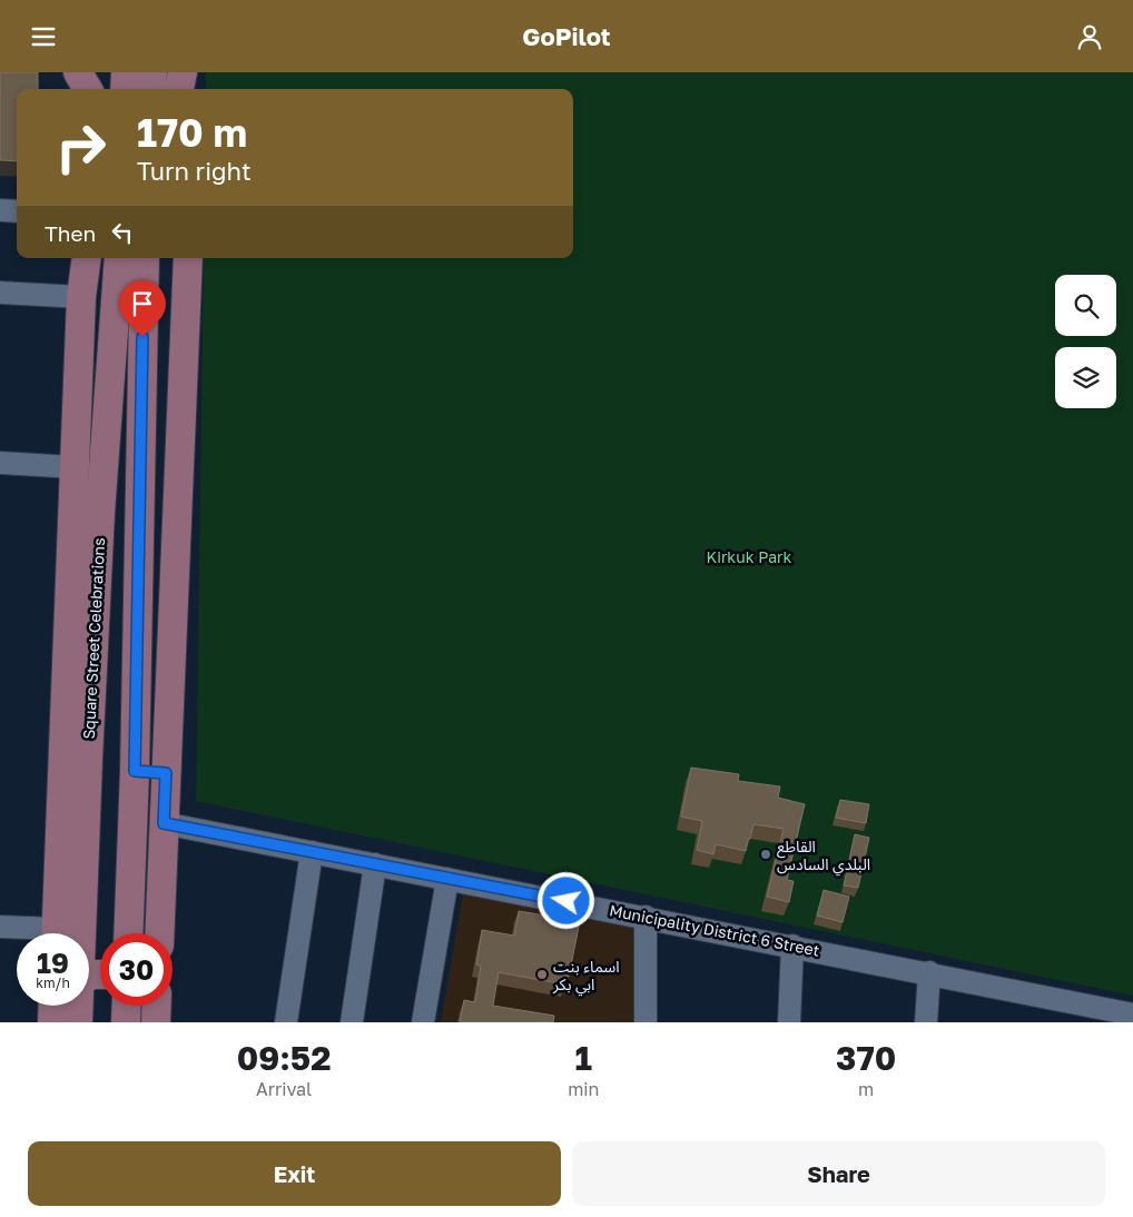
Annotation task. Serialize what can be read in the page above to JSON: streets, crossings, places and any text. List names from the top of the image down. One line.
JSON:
{"streets":{"main road":["Square Street Celebrations"],"street":["Municipality District 6 Street"]},"parks":["Kirkuk Park"],"places":["القاطع البلدي السادس","اسماء بنت ابي بكر"],"page":{"header":"GoPilot","turn":["170 m","Turn right"],"then":"Then","speed":"19 km/h","limit":"30","eta":["09:52","Arrival","1","min","370","m"],"buttons":["Exit","Share"]}}
